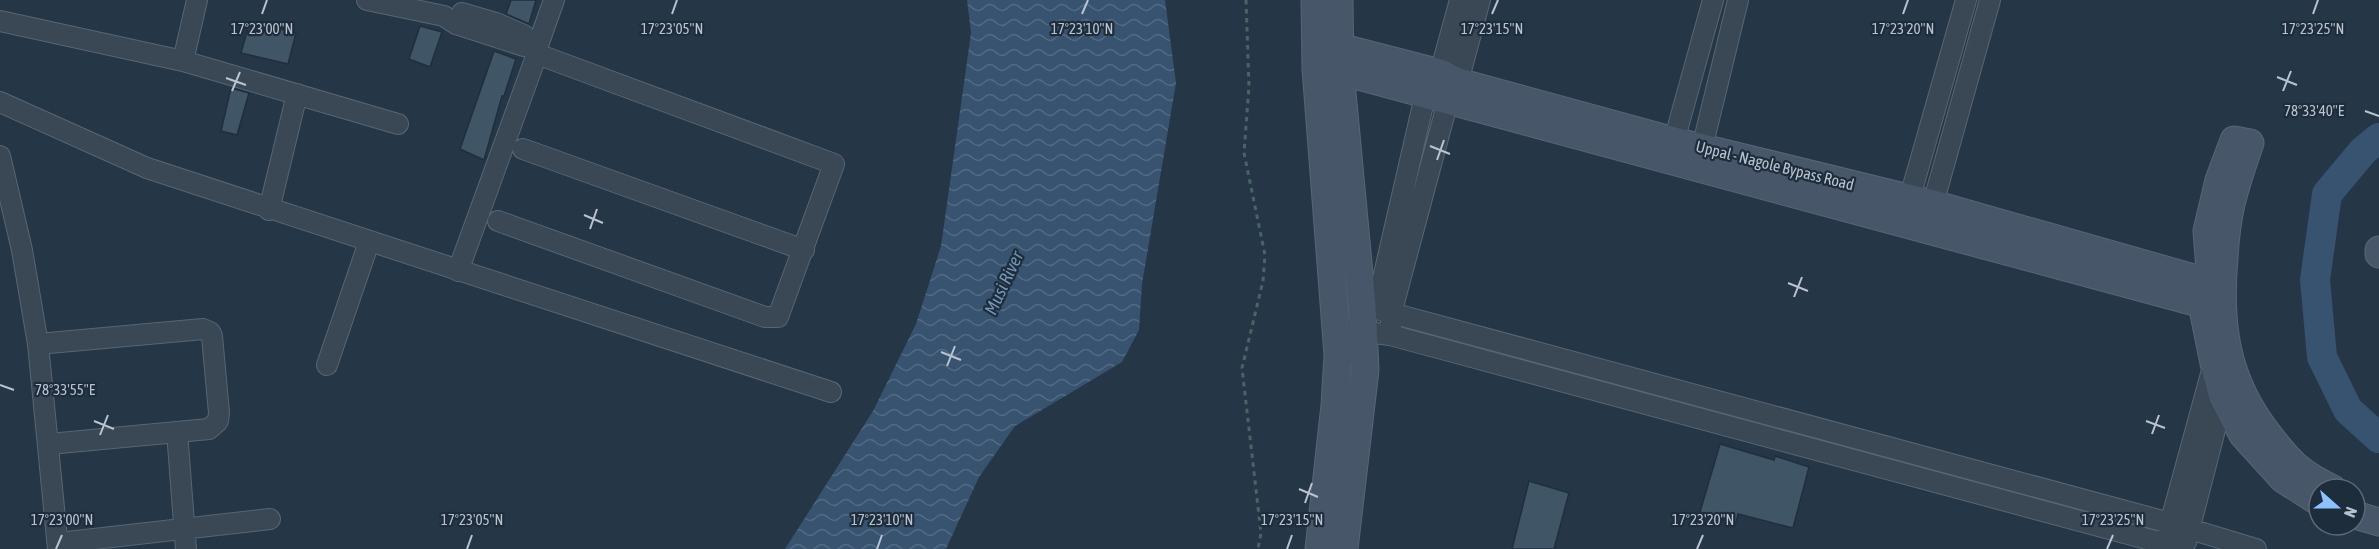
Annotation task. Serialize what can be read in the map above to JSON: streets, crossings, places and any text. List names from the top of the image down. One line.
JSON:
{"streets":{"street":["Uppal - Nagole Bypass Road"]},"water":["Musi River"],"north":"right","coordinates":["17°23'00\"N","17°23'05\"N","17°23'10\"N","17°23'15\"N","17°23'20\"N","17°23'25\"N","78°33'40\"E","78°33'55\"E"]}
